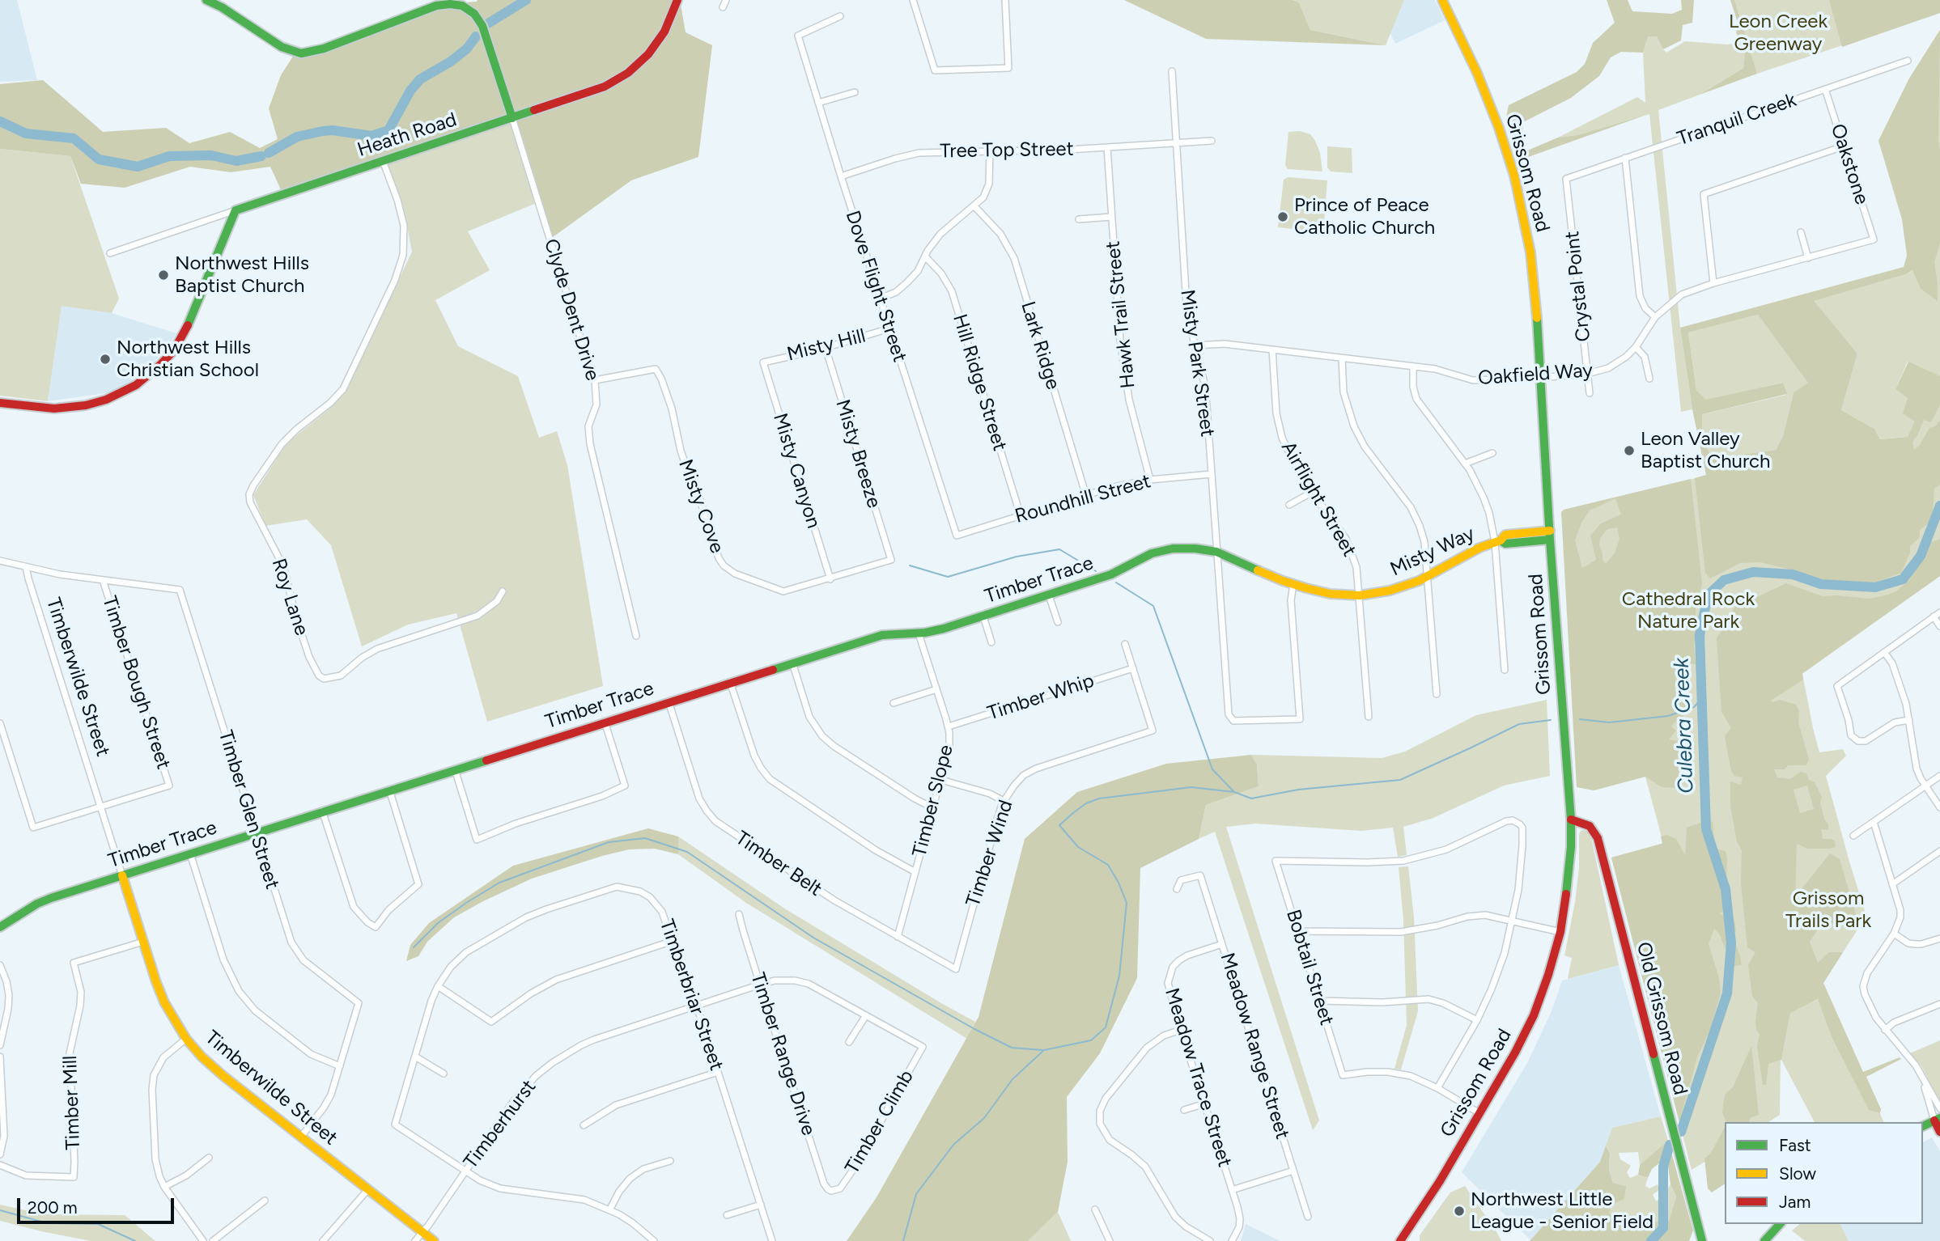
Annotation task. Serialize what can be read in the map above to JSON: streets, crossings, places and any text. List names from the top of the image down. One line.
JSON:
{"streets":{"street":["Tranquil Creek","Heath Road","Tree Top Street","Oakstone","Grissom Road","Dove Flight Street","Crystal Point","Clyde Dent Drive","Hawk Trail Street","Misty Hill","Lark Ridge","Misty Park Street","Oakfield Way","Hill Ridge Street","Misty Breeze","Misty Canyon","Roundhill Street","Airflight Street","Misty Cove","Misty Way","Timber Trace","Roy Lane","Timberwilde Street","Timber Bough Street","Timber Whip","Timber Slope","Timber Glen Street","Timber Wind","Timber Belt","Bobtail Street","Timberbriar Street","Old Grissom Road","Meadow Range Street","Timber Range Drive","Meadow Trace Street","Timber Mill","Timber Climb","Timberhurst"]},"crossings":[["Tranquil Creek","Oakstone"],["Tranquil Creek","Crystal Point"],["Heath Road","Clyde Dent Drive"],["Heath Road","Roy Lane"],["Tree Top Street","Dove Flight Street"],["Tree Top Street","Hawk Trail Street"],["Tree Top Street","Misty Park Street"],["Oakstone","Oakfield Way"],["Grissom Road","Oakfield Way"],["Grissom Road","Misty Way"],["Grissom Road","Old Grissom Road"],["Dove Flight Street","Misty Hill"],["Dove Flight Street","Roundhill Street"],["Crystal Point","Oakfield Way"],["Clyde Dent Drive","Misty Cove"],["Hawk Trail Street","Roundhill Street"],["Misty Hill","Misty Breeze"],["Misty Hill","Misty Canyon"],["Lark Ridge","Roundhill Street"],["Misty Park Street","Oakfield Way"],["Misty Park Street","Roundhill Street"],["Misty Park Street","Misty Way"],["Misty Park Street","Timber Trace"],["Oakfield Way","Airflight Street"],["Hill Ridge Street","Roundhill Street"],["Misty Breeze","Misty Cove"],["Misty Canyon","Misty Cove"],["Airflight Street","Misty Way"],["Misty Way","Timber Trace"],["Timber Trace","Timberwilde Street"],["Timber Trace","Timber Slope"],["Timber Trace","Timber Glen Street"],["Timber Trace","Timber Belt"],["Timberwilde Street","Timber Bough Street"],["Timberwilde Street","Timber Mill"],["Timberwilde Street","Timberhurst"],["Timber Bough Street","Timber Glen Street"],["Timber Whip","Timber Slope"],["Timber Whip","Timber Wind"],["Timber Slope","Timber Belt"],["Timber Wind","Timber Belt"],["Timberbriar Street","Timberhurst"],["Meadow Range Street","Meadow Trace Street"],["Timber Range Drive","Timber Climb"],["Timber Range Drive","Timberhurst"],["Timber Climb","Timberhurst"]],"water":["Culebra Creek"],"parks":["Leon Creek Greenway","Cathedral Rock Nature Park","Grissom Trails Park"],"places":["Prince of Peace Catholic Church","Northwest Hills Baptist Church","Northwest Hills Christian School","Leon Valley Baptist Church","Northwest Little League - Senior Field"],"legend":["Fast","Slow","Jam"],"scale_bar":"200 m"}
